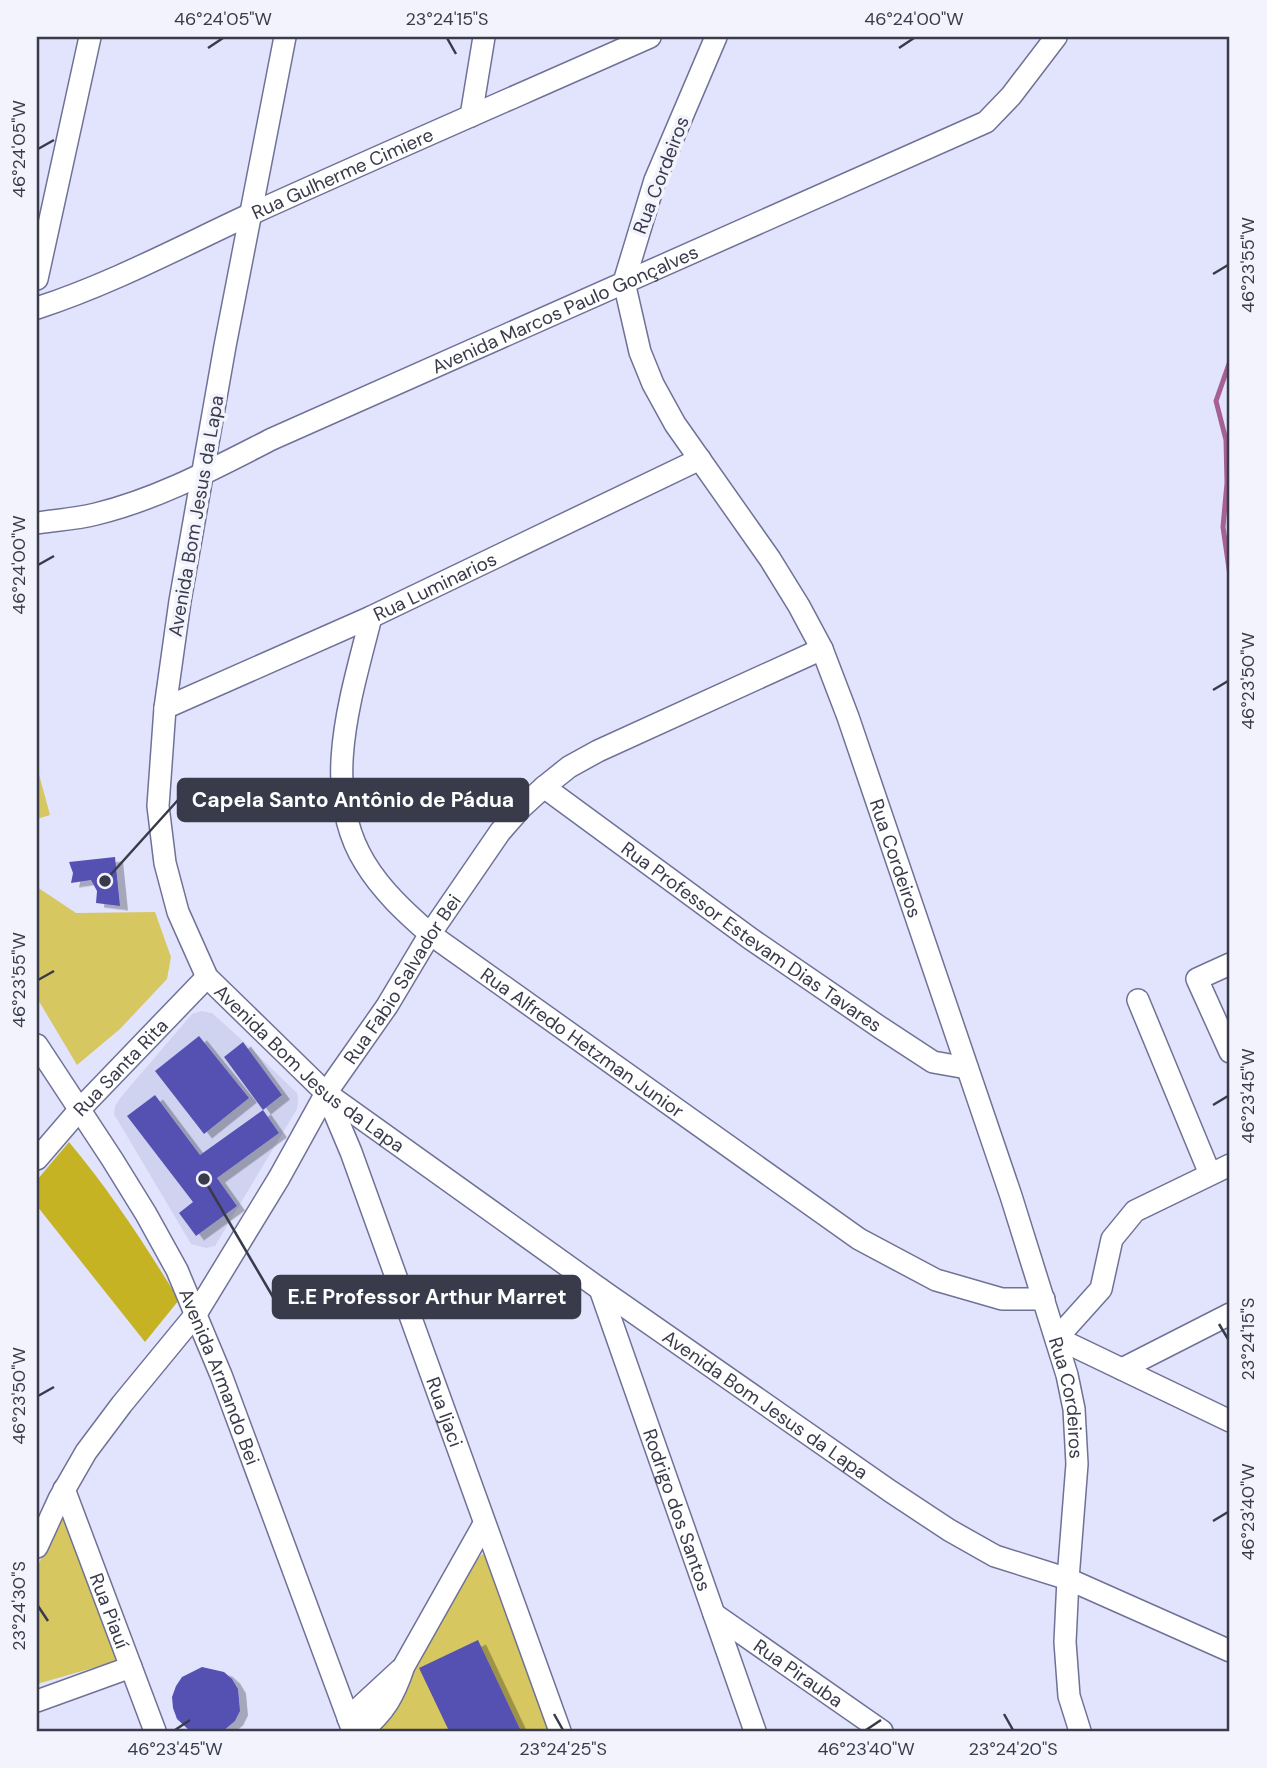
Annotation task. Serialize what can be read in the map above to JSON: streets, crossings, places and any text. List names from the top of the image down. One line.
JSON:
{"streets":{"street":["Rua Gulherme Cimiere","Rua Cordeiros","Avenida Marcos Paulo Gonçalves","Avenida Bom Jesus da Lapa","Rua Luminarios","Rua Professor Estevam Dias Tavares","Rua Fabio Salvador Bei","Rua Alfredo Hetzman Junior","Rua Santa Rita","Avenida Armando Bei","Rua Ijaci","Rodrigo dos Santos","Rua Piauí","Rua Pirauba"]},"crossings":[["Rua Gulherme Cimiere","Avenida Bom Jesus da Lapa"],["Rua Cordeiros","Avenida Marcos Paulo Gonçalves"],["Rua Cordeiros","Avenida Bom Jesus da Lapa"],["Rua Cordeiros","Rua Luminarios"],["Rua Cordeiros","Rua Professor Estevam Dias Tavares"],["Rua Cordeiros","Rua Fabio Salvador Bei"],["Rua Cordeiros","Rua Alfredo Hetzman Junior"],["Avenida Marcos Paulo Gonçalves","Avenida Bom Jesus da Lapa"],["Avenida Bom Jesus da Lapa","Rua Luminarios"],["Avenida Bom Jesus da Lapa","Rua Fabio Salvador Bei"],["Avenida Bom Jesus da Lapa","Rua Santa Rita"],["Avenida Bom Jesus da Lapa","Rua Ijaci"],["Avenida Bom Jesus da Lapa","Rodrigo dos Santos"],["Rua Luminarios","Rua Alfredo Hetzman Junior"],["Rua Professor Estevam Dias Tavares","Rua Fabio Salvador Bei"],["Rua Fabio Salvador Bei","Rua Alfredo Hetzman Junior"],["Rua Fabio Salvador Bei","Avenida Armando Bei"],["Rua Fabio Salvador Bei","Rua Ijaci"],["Rua Fabio Salvador Bei","Rua Piauí"],["Rua Santa Rita","Avenida Armando Bei"],["Rodrigo dos Santos","Rua Pirauba"]],"places":["Capela Santo Antônio de Pádua","E.E Professor Arthur Marret"],"coordinates":["46°24'05\"W","23°24'15\"S","46°24'00\"W","46°23'55\"W","46°23'50\"W","46°23'45\"W","46°23'40\"W","23°24'30\"S","23°24'25\"S","23°24'20\"S"]}
